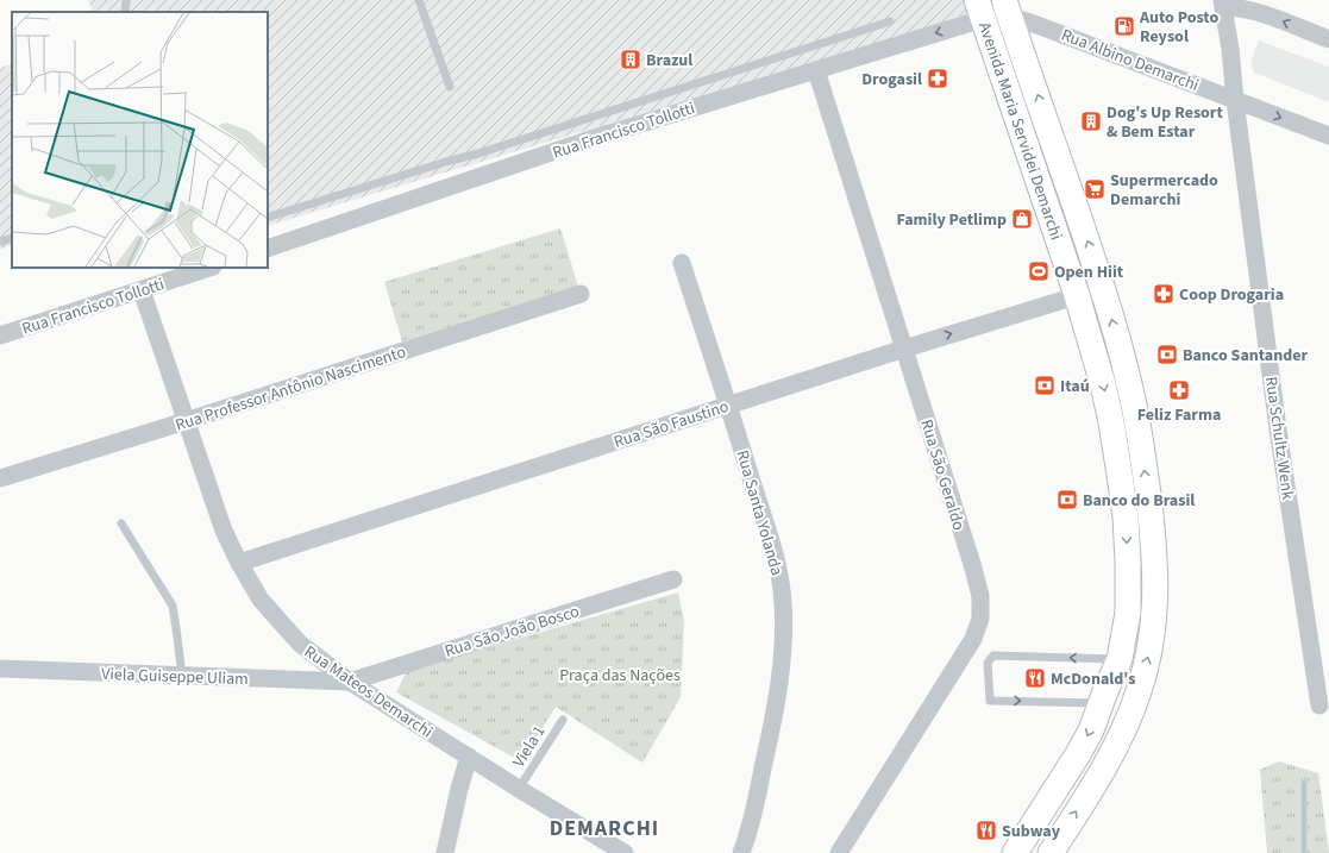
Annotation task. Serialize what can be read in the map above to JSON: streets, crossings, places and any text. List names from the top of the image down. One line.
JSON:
{"streets":{"main road":["Avenida Maria Servidei Demarchi"],"street":["Rua Albino Demarchi","Rua Francisco Tollotti","Rua Professor Antônio Nascimento","Rua São Faustino","Rua Schultz Wenk","Rua São Geraldo","Rua Santa Yolanda","Rua São João Bosco","Viela Guiseppe Uliam","Rua Mateos Demarchi"],"lane":["Viela 1"]},"crossings":[["Rua Albino Demarchi","Rua Francisco Tollotti"],["Rua Albino Demarchi","Avenida Maria Servidei Demarchi"],["Rua Albino Demarchi","Rua Schultz Wenk"],["Rua Francisco Tollotti","Avenida Maria Servidei Demarchi"],["Rua Francisco Tollotti","Rua São Geraldo"],["Rua Francisco Tollotti","Rua Mateos Demarchi"],["Avenida Maria Servidei Demarchi","Rua São Faustino"],["Rua Professor Antônio Nascimento","Rua Mateos Demarchi"],["Rua São Faustino","Rua São Geraldo"],["Rua São Faustino","Rua Santa Yolanda"],["Rua São Faustino","Rua Mateos Demarchi"],["Rua São João Bosco","Viela Guiseppe Uliam"],["Rua São João Bosco","Rua Mateos Demarchi"],["Viela Guiseppe Uliam","Rua Mateos Demarchi"],["Rua Mateos Demarchi","Viela 1"]],"districts":["DEMARCHI"],"parks":["Praça das Nações"],"places":{"fuel station":["Auto Posto Reysol"],"building":["Brazul","Dog's Up Resort & Bem Estar"],"pharmacy":["Drogasil","Coop Drogaria","Feliz Farma"],"supermarket":["Supermercado Demarchi"],"shop":["Family Petlimp"],"sports":["Open Hiit"],"bank":["Banco Santander","Itaú","Banco do Brasil"],"restaurant":["McDonald's","Subway"]}}
